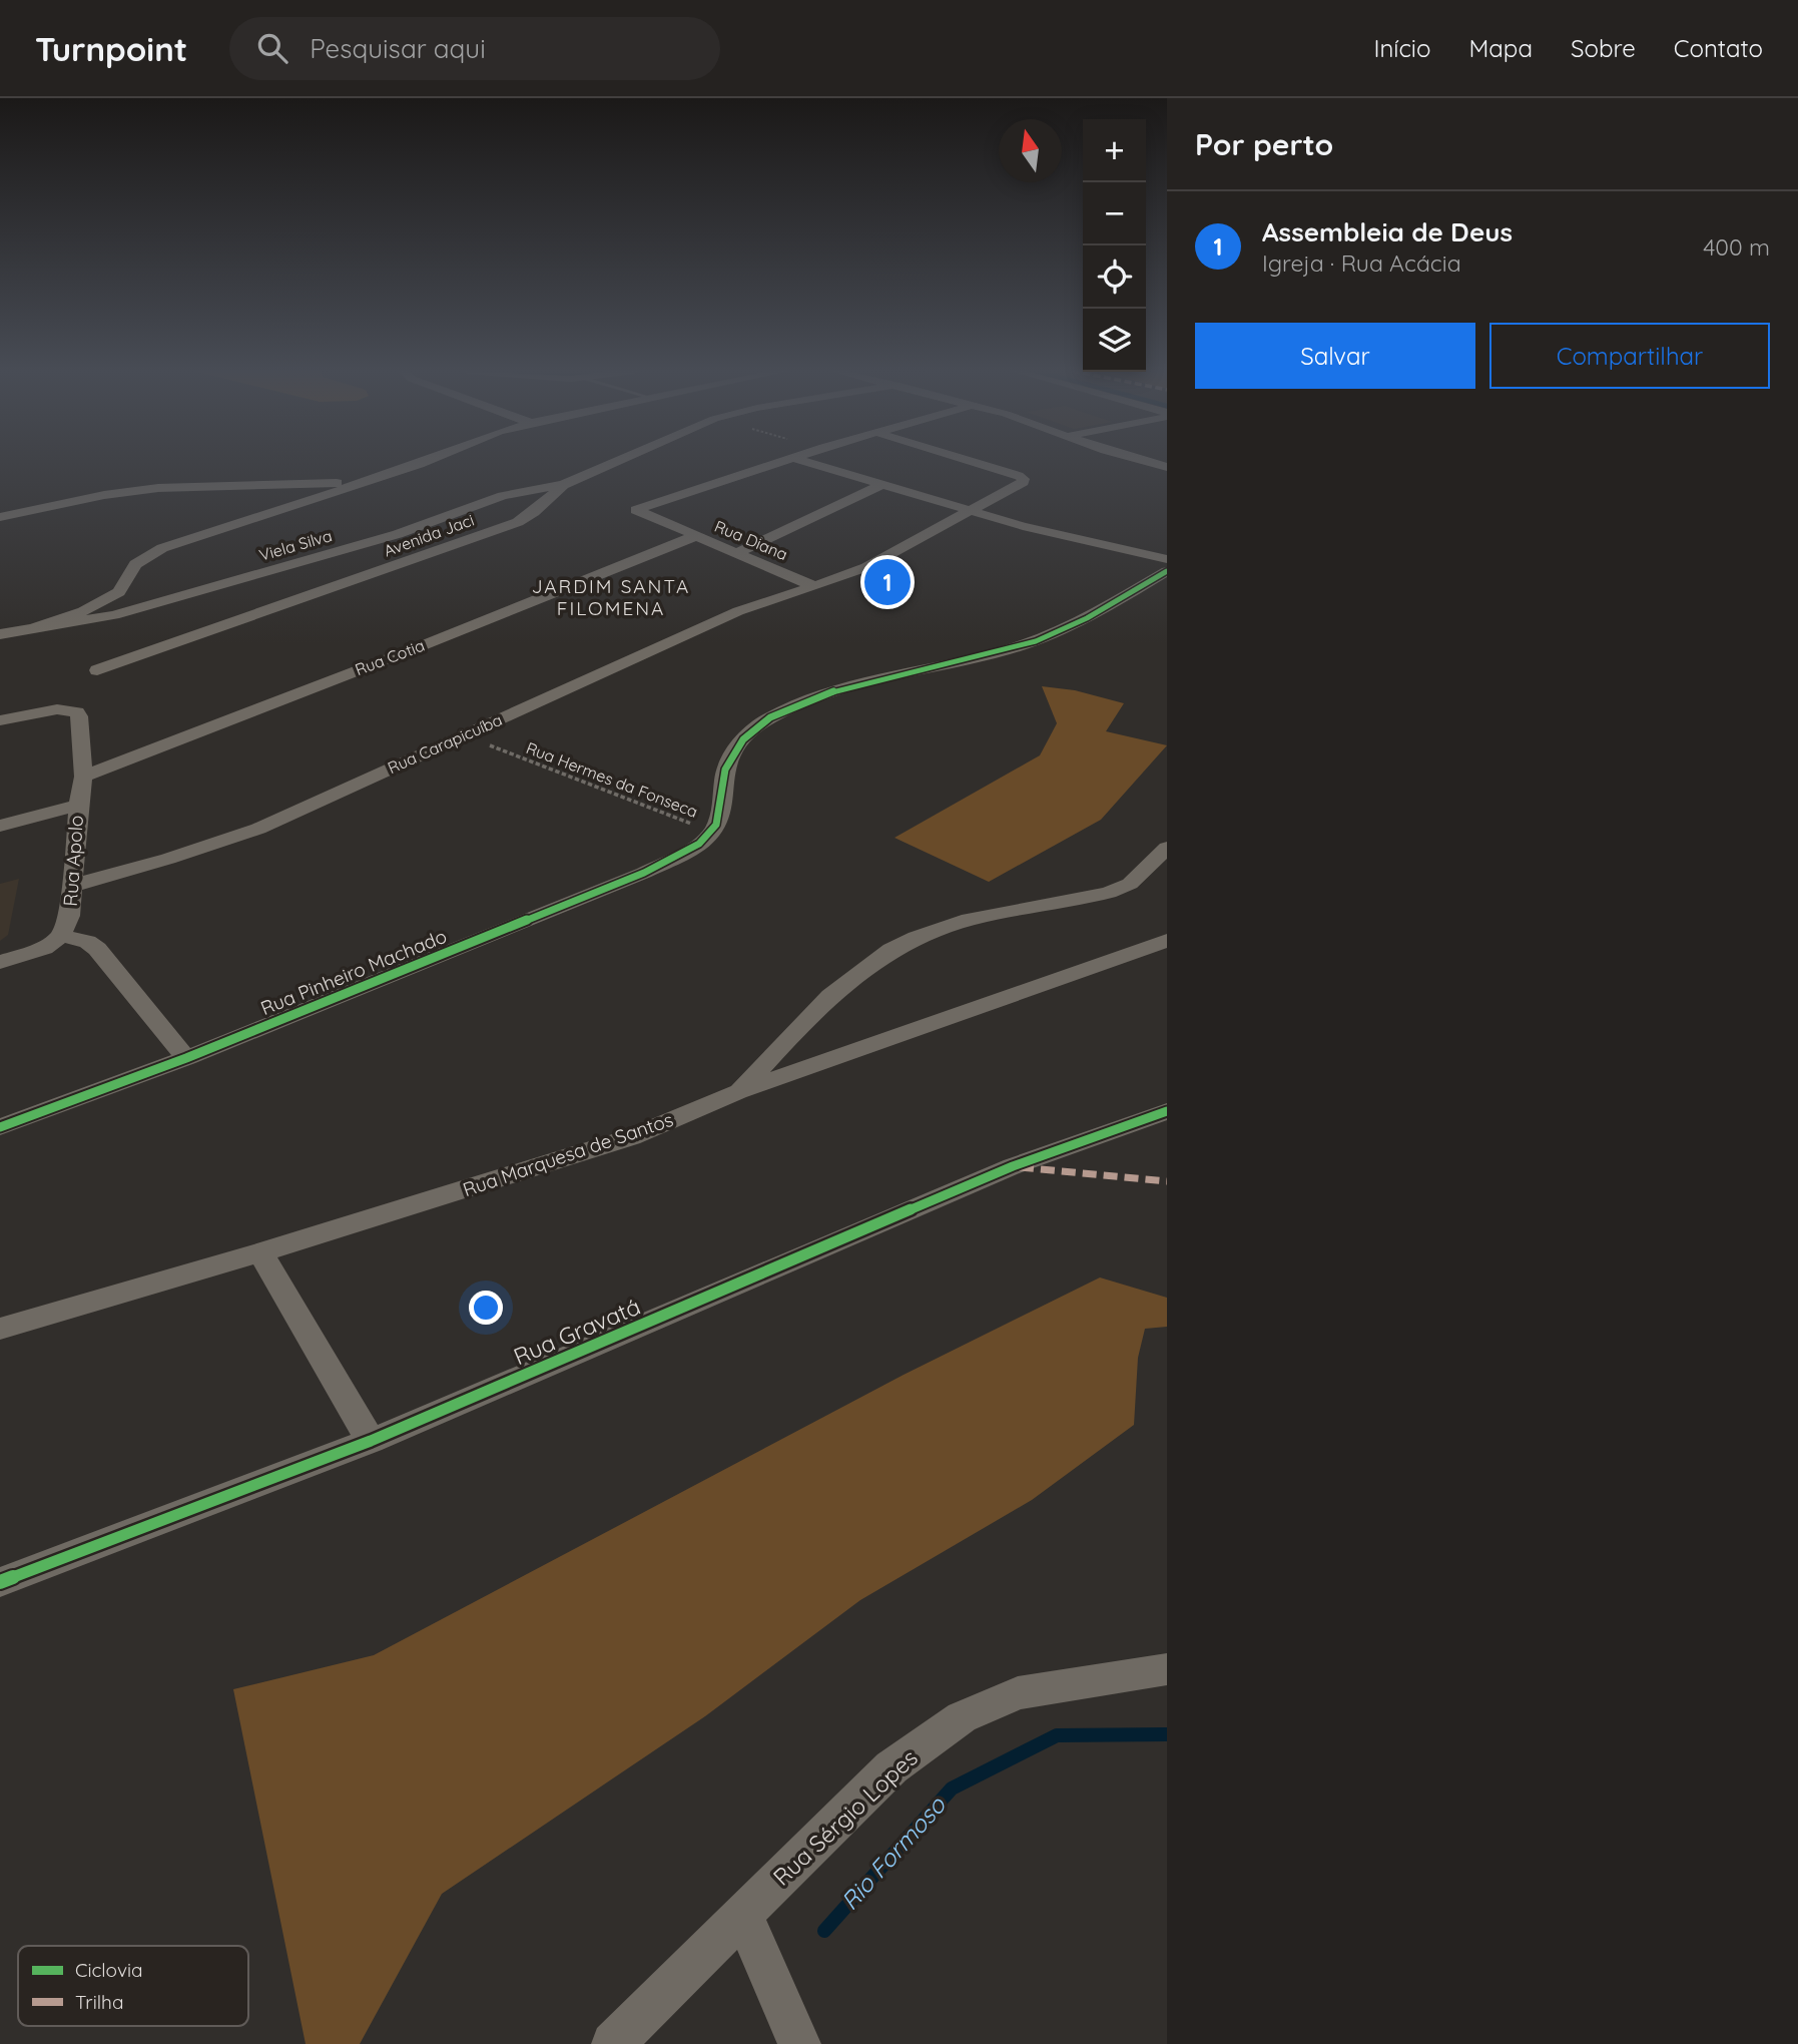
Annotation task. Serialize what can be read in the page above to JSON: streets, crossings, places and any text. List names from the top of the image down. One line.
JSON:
{"streets":{"street":["Avenida Jaci","Rua Diana","Viela Silva","Rua Cotia","Rua Carapicuíba","Rua Apolo","Rua Pinheiro Machado","Rua Marquesa de Santos","Rua Gravatá","Rua Sérgio Lopes"],"path":["Rua Hermes da Fonseca"]},"crossings":[["Avenida Jaci","Viela Silva"],["Rua Diana","Rua Cotia"],["Rua Diana","Rua Carapicuíba"],["Rua Cotia","Rua Apolo"],["Rua Carapicuíba","Rua Hermes da Fonseca"],["Rua Carapicuíba","Rua Apolo"],["Rua Hermes da Fonseca","Rua Pinheiro Machado"]],"districts":["JARDIM SANTA FILOMENA"],"water":["Rio Formoso"],"legend":["Ciclovia","Trilha"],"north":"top","page":{"header":"Turnpoint","search":"Pesquisar aqui","nav":["Início","Mapa","Sobre","Contato"],"heading":"Por perto","map_buttons":["+","−"],"list":[{"mark":"1","name":"Assembleia de Deus","note":"Igreja · Rua Acácia","value":"400 m"}],"buttons":["Salvar","Compartilhar"],"pins":"1"}}
